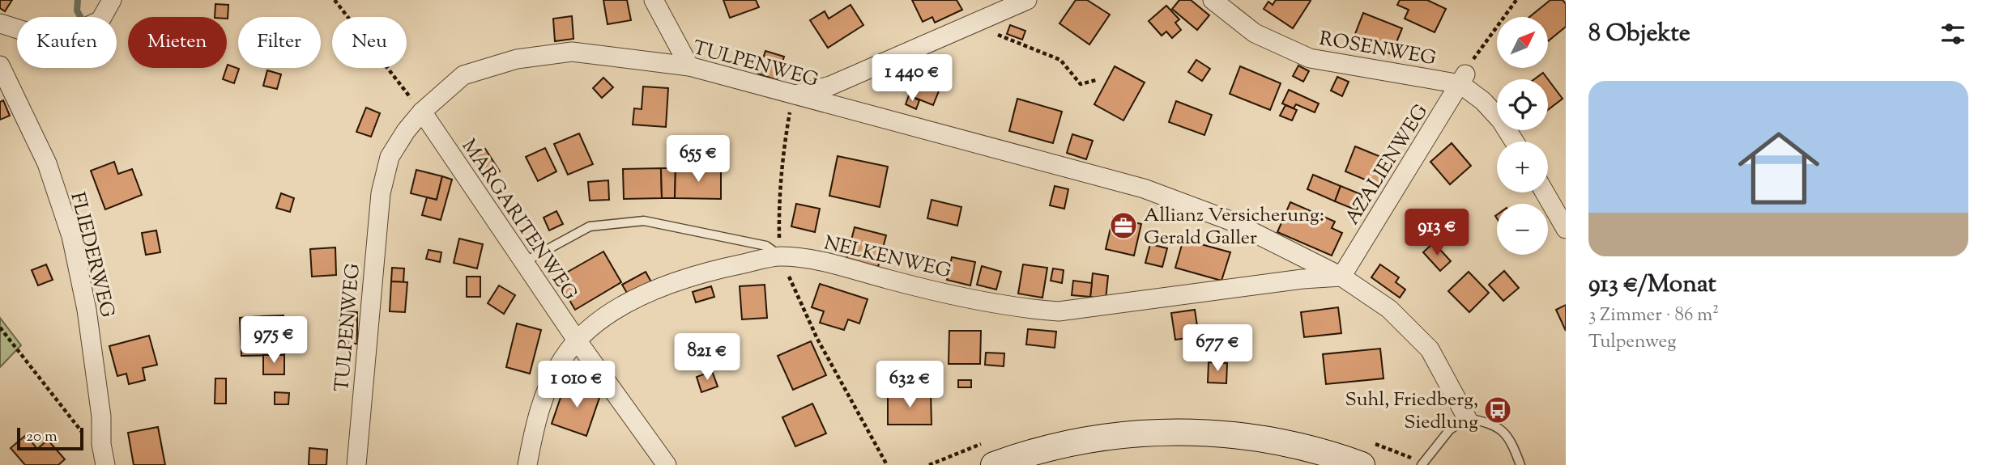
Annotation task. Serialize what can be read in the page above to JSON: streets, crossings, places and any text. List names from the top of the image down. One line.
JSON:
{"streets":{"street":["ROSENWEG","TULPENWEG","AZALIENWEG","MARGARITENWEG","FLIEDERWEG","NELKENWEG"]},"crossings":[["ROSENWEG","AZALIENWEG"],["TULPENWEG","AZALIENWEG"],["TULPENWEG","MARGARITENWEG"],["TULPENWEG","NELKENWEG"],["AZALIENWEG","NELKENWEG"],["MARGARITENWEG","NELKENWEG"]],"places":{"office":["Allianz Versicherung: Gerald Galler"],"bus stop":["Suhl, Friedberg, Siedlung"]},"scale_bar":"20 m","north":"top right","page":{"heading":"8 Objekte","map_buttons":["+","−"],"chip":["Kaufen","Mieten","Filter","Neu"],"price":["1 440 €","655 €","913 €","975 €","677 €","821 €","1 010 €","632 €"],"list":[{"name":"913 €/Monat","note":"3 Zimmer · 86 m² · Tulpenweg"}],"scale":"20 m"}}
